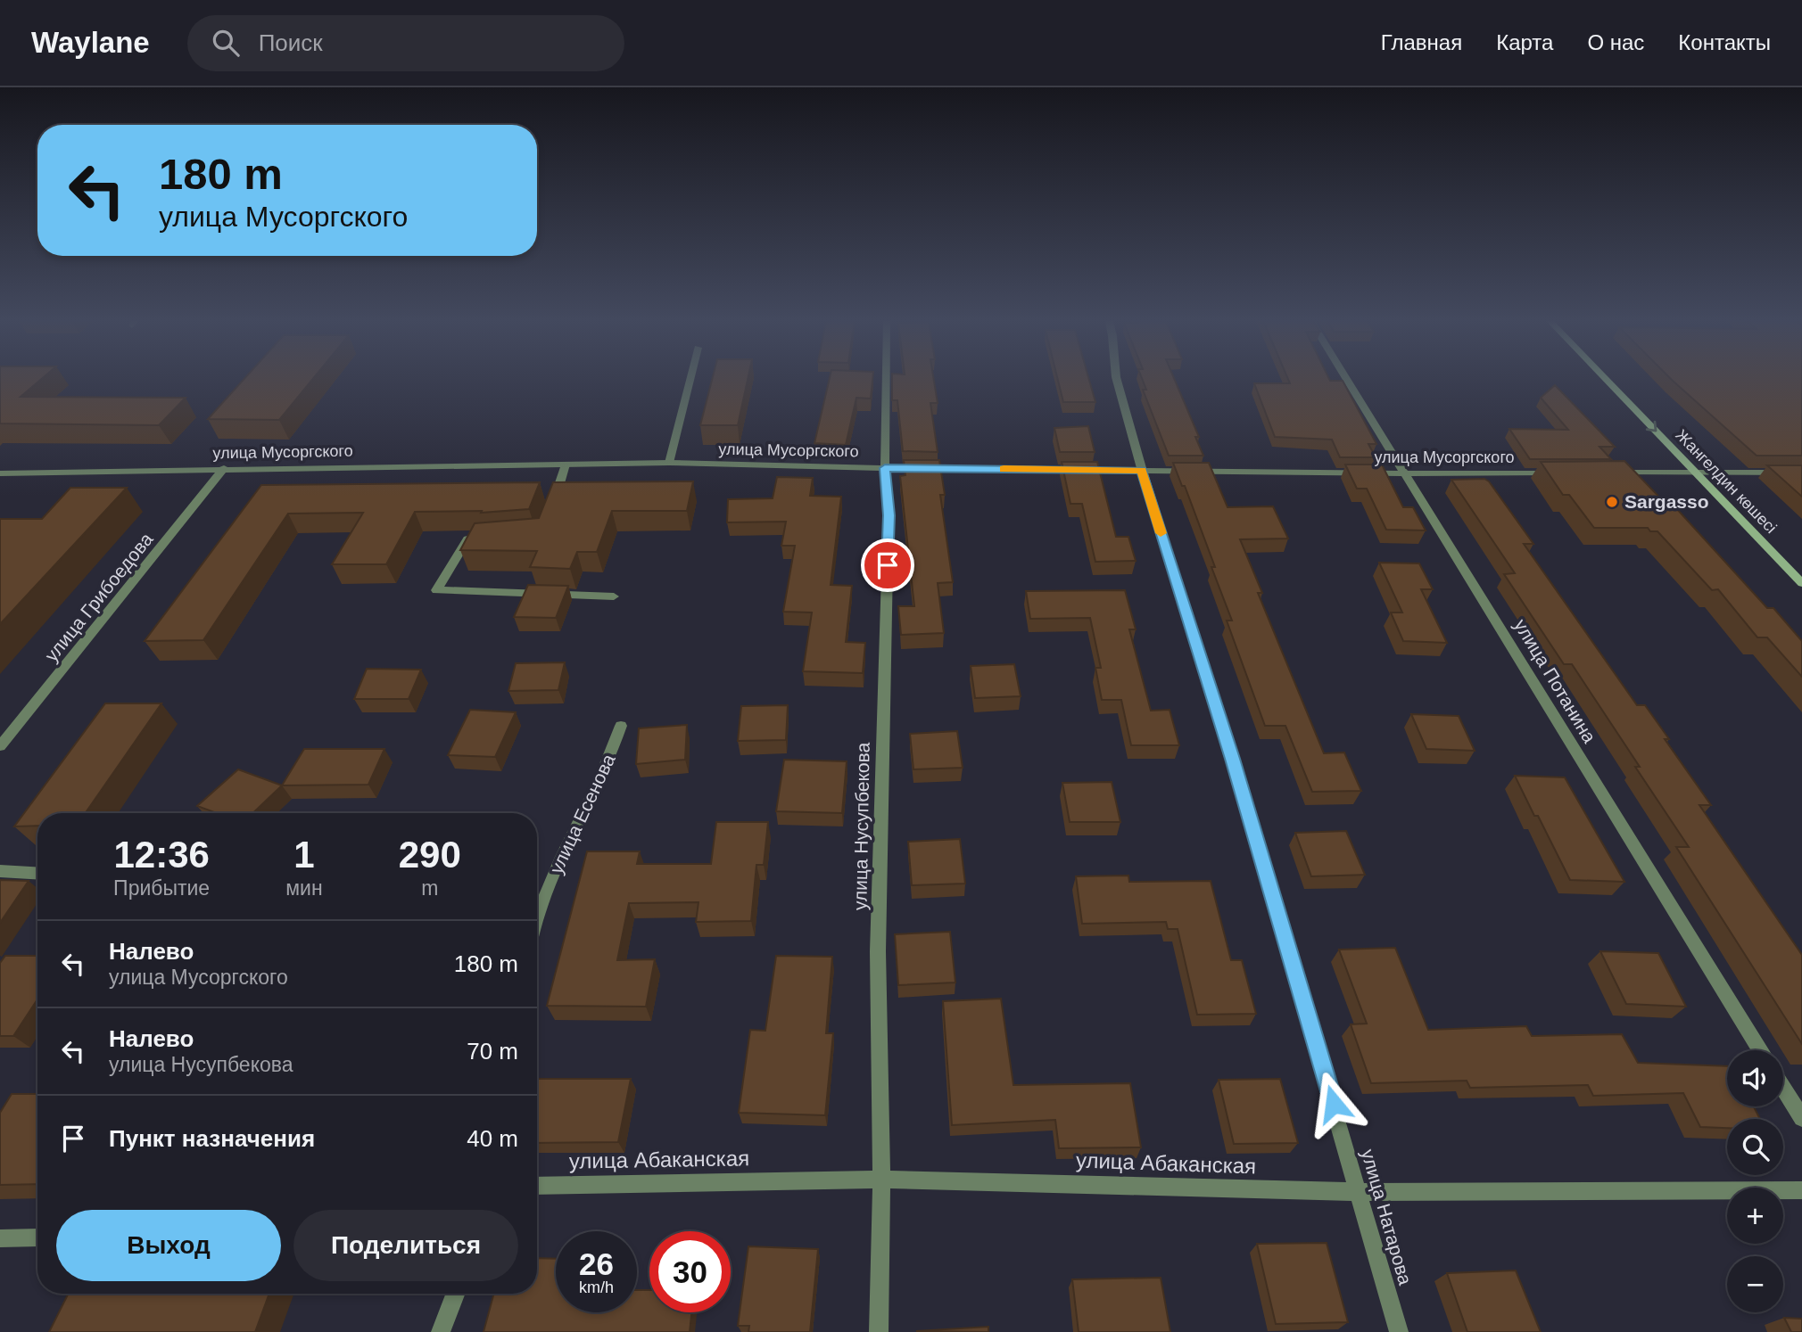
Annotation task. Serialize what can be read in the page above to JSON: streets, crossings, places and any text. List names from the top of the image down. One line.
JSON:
{"streets":{"main road":["Жангелдин көшесі"],"street":["улица Мусоргского","улица Грибоедова","улица Потанина","улица Есенова","улица Нусупбекова","улица Абаканская","улица Натарова"]},"crossings":[["улица Мусоргского","улица Грибоедова"],["улица Мусоргского","улица Потанина"],["улица Мусоргского","улица Нусупбекова"],["улица Мусоргского","улица Натарова"],["улица Нусупбекова","улица Абаканская"],["улица Абаканская","улица Натарова"]],"one_way":["Жангелдин көшесі"],"places":["Sargasso"],"page":{"header":"Waylane","search":"Поиск","nav":["Главная","Карта","О нас","Контакты"],"turn":["180 m","улица Мусоргского"],"eta":["12:36","Прибытие","1","мин","290","m"],"list":[{"name":"Налево","note":"улица Мусоргского","value":"180 m"},{"name":"Налево","note":"улица Нусупбекова","value":"70 m"},{"name":"Пункт назначения","value":"40 m"}],"map_buttons":["+","−"],"buttons":["Выход","Поделиться"],"speed":"26 km/h","limit":"30"}}
